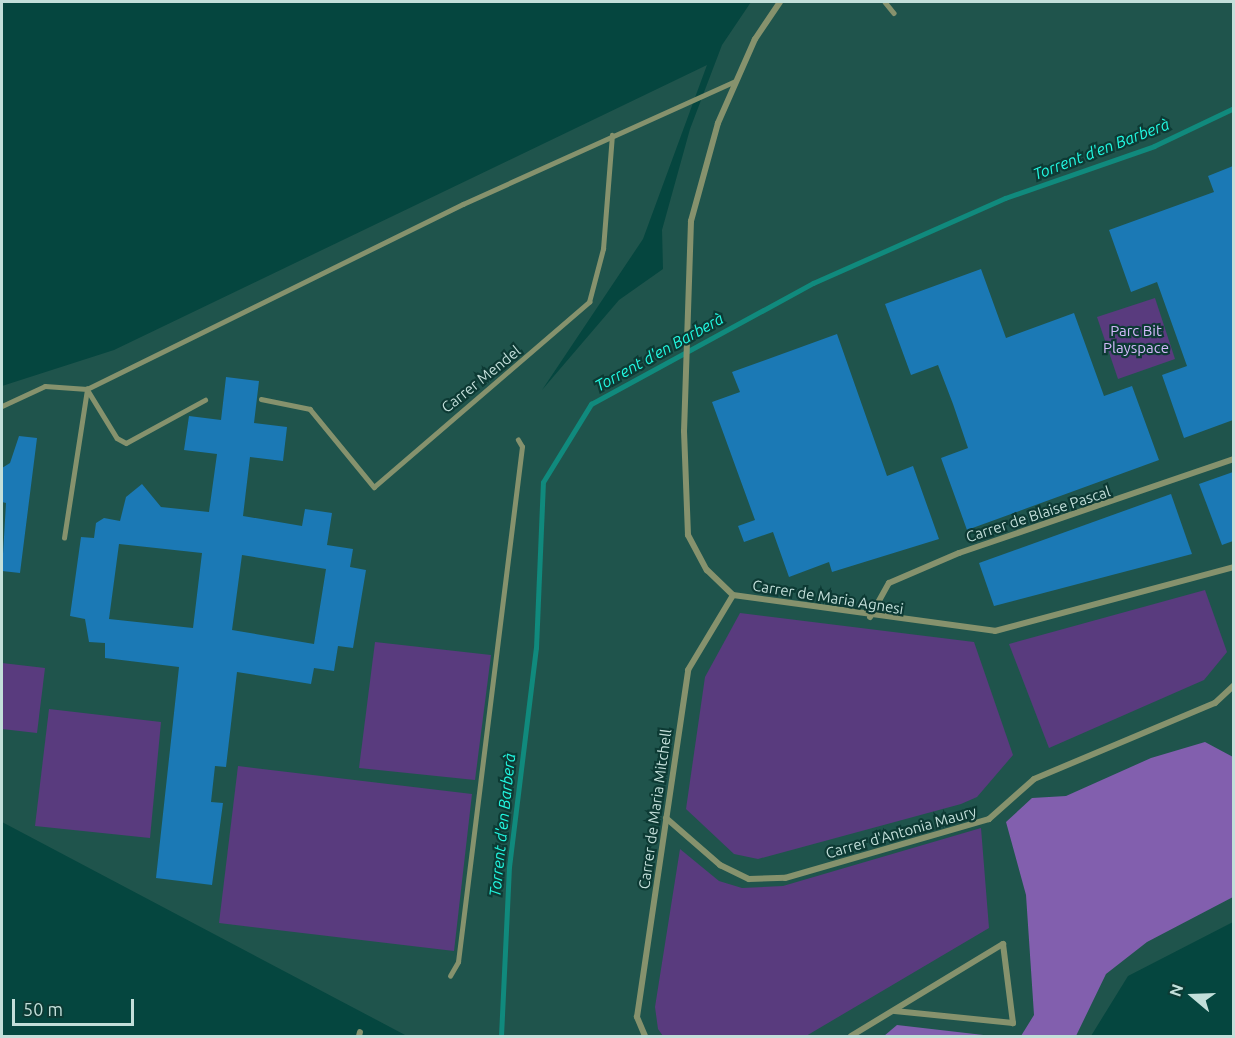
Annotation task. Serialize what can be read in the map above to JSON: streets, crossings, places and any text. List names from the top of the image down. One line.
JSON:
{"streets":{"street":["Carrer de Blaise Pascal","Carrer de Maria Agnesi","Carrer de Maria Mitchell","Carrer d'Antonia Maury"],"lane":["Carrer Mendel"]},"crossings":[["Carrer de Blaise Pascal","Carrer de Maria Agnesi"],["Carrer de Maria Agnesi","Carrer de Maria Mitchell"],["Carrer de Maria Mitchell","Carrer d'Antonia Maury"]],"water":["Torrent d'en Barberà"],"parks":["Parc Bit Playspace"],"scale_bar":"50 m","north":"left"}
